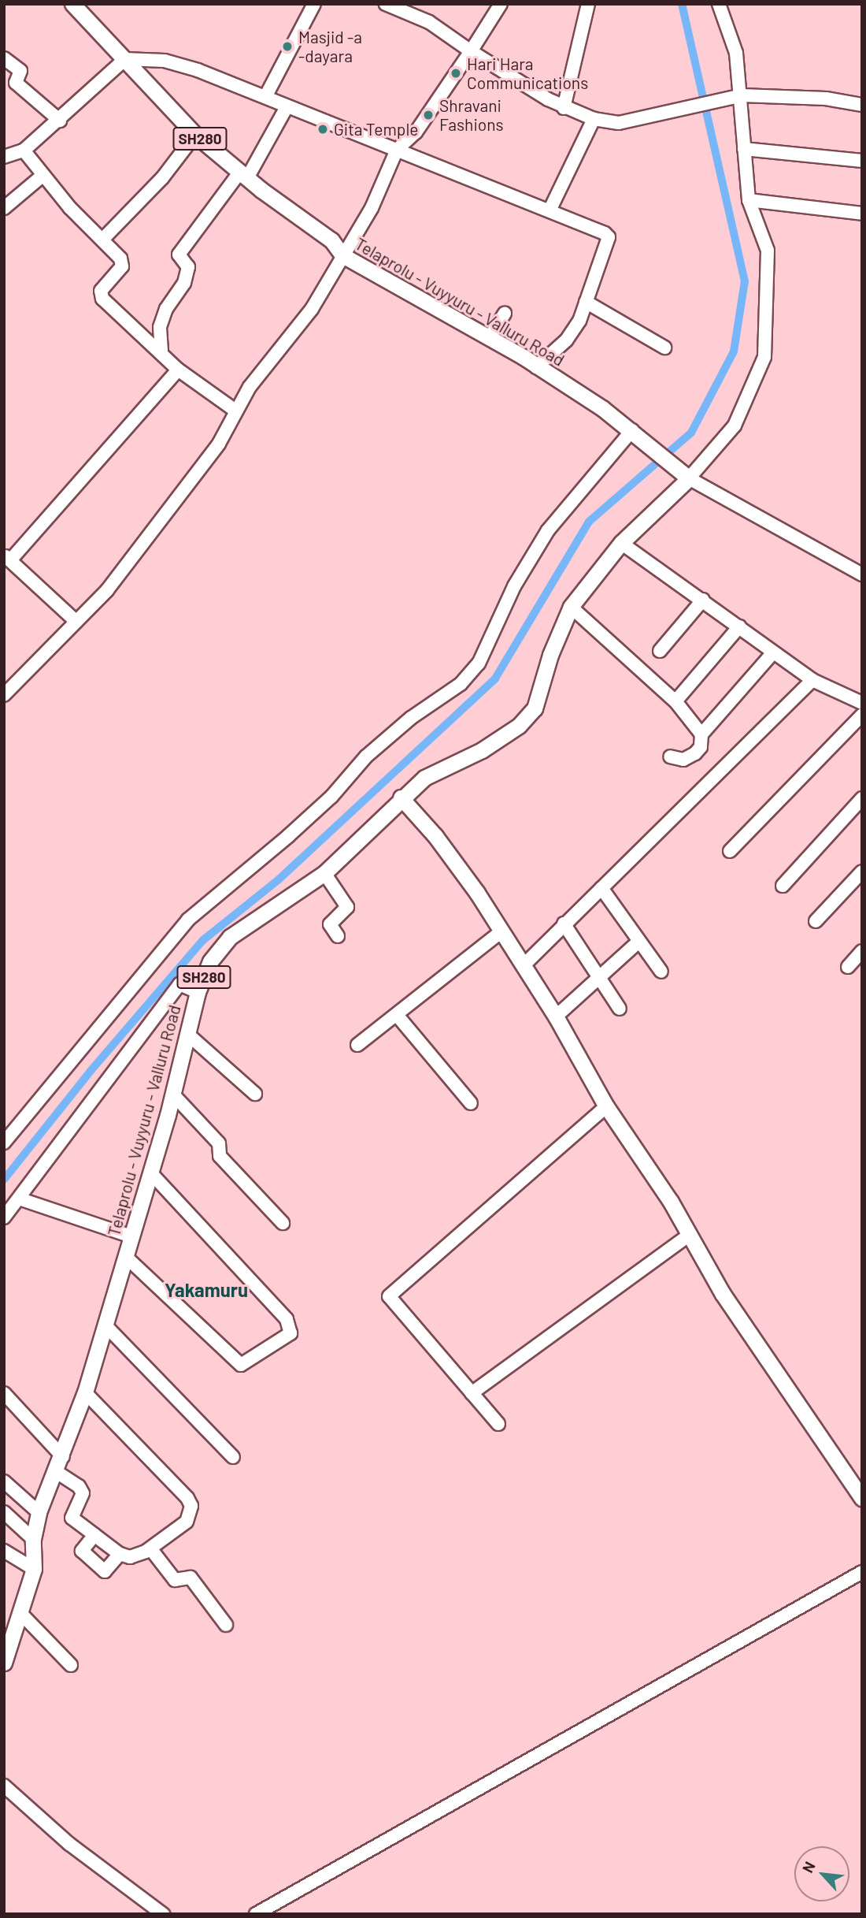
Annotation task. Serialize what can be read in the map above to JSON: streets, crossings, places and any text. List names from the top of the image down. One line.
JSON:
{"streets":{"main road":["SH280","Telaprolu - Vuyyuru - Valluru Road"]},"districts":["Yakamuru"],"places":["Masjid -a -dayara","Hari Hara Communications","Shravani Fashions","Gita Temple"],"north":"top left"}
